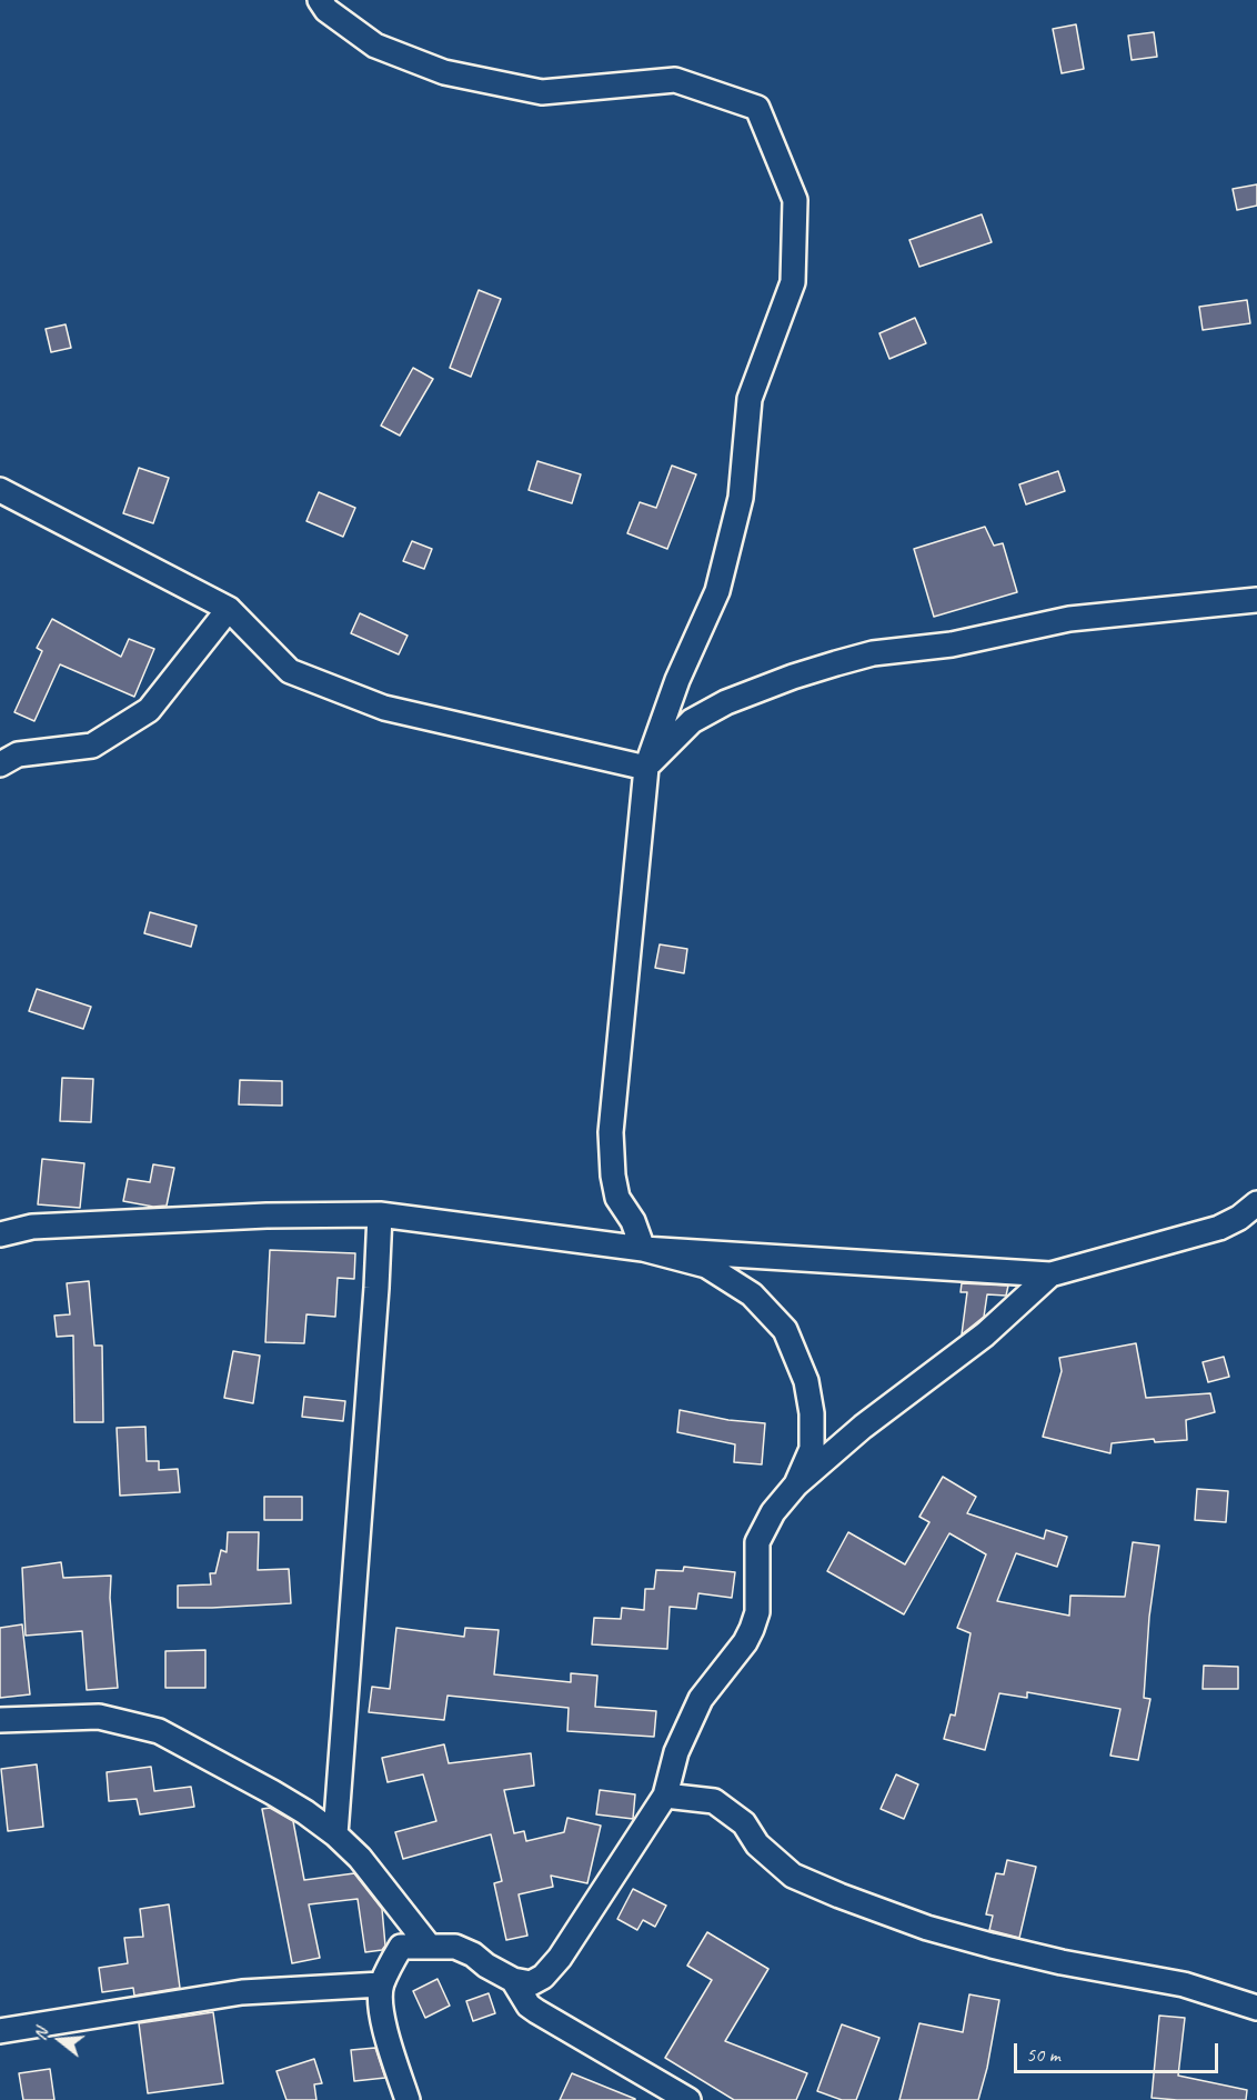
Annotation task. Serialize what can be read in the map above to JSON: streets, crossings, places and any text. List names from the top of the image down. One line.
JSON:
{"scale_bar":"50 m","north":"left"}
